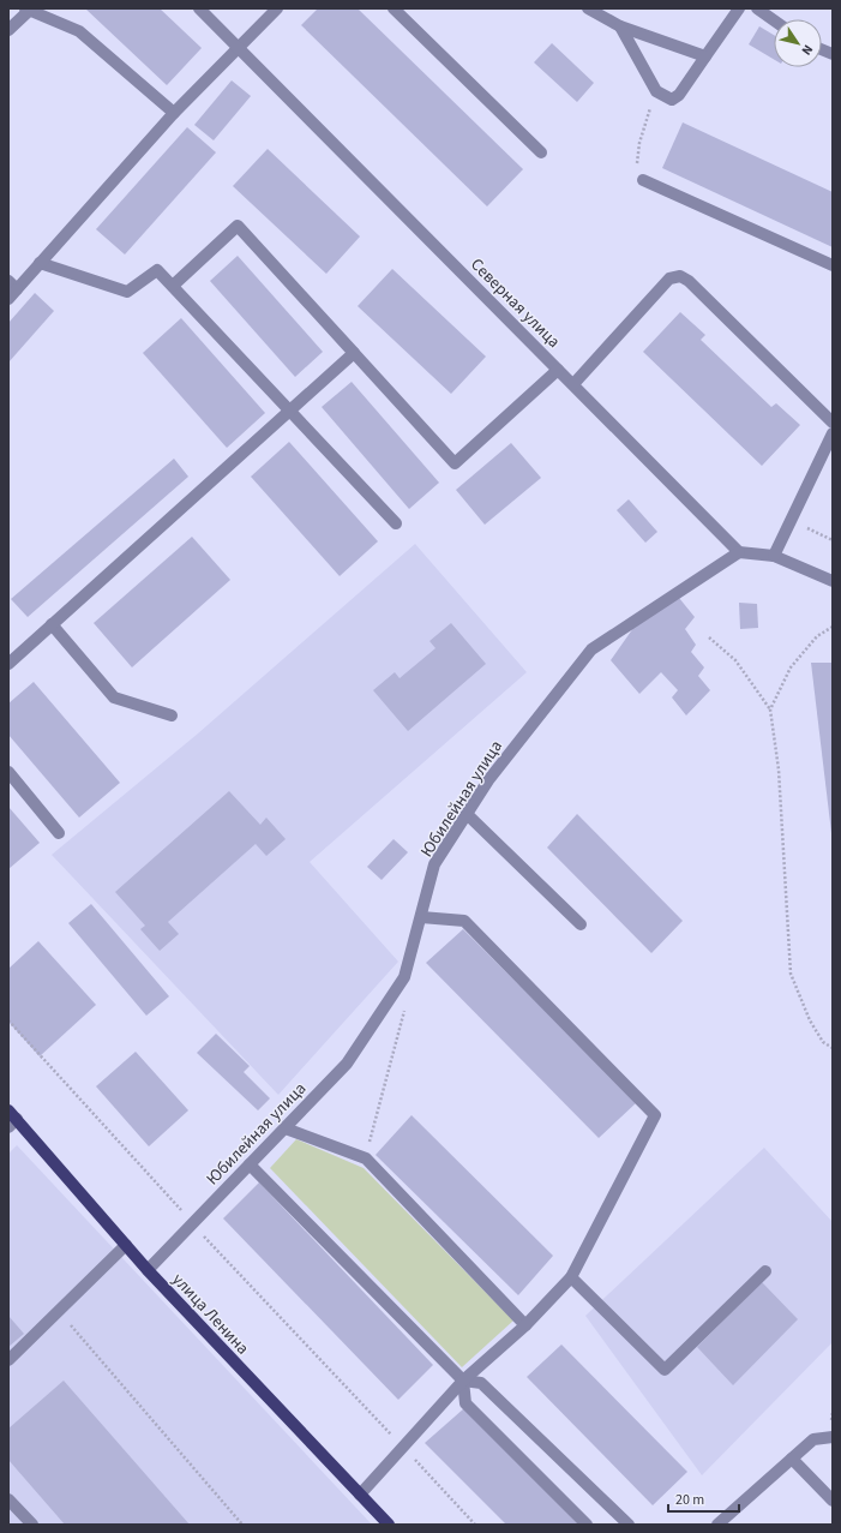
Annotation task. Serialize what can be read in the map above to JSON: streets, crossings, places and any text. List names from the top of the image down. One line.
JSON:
{"streets":{"main road":["улица Ленина"],"street":["Северная улица","Юбилейная улица"]},"crossings":[["Северная улица","Юбилейная улица"],["Юбилейная улица","улица Ленина"]],"scale_bar":"20 m","north":"bottom right"}
